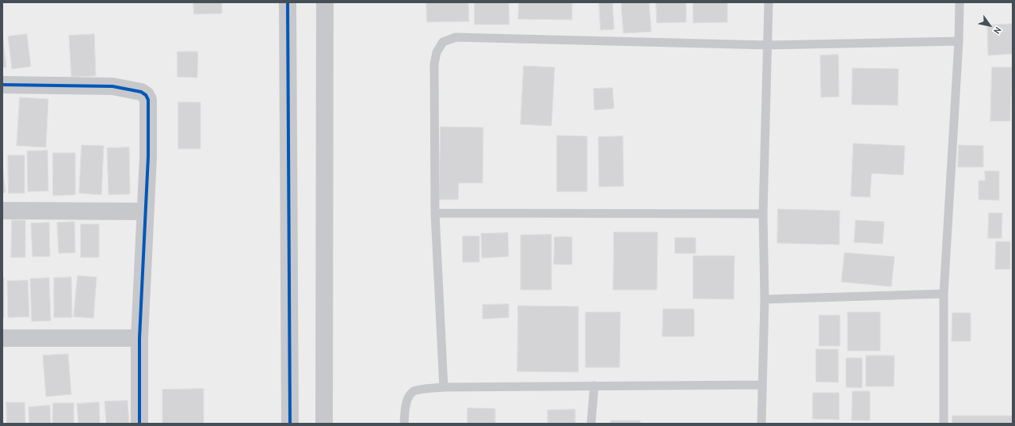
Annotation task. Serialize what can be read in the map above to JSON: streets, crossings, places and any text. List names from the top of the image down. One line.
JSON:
{"north":"bottom right"}
